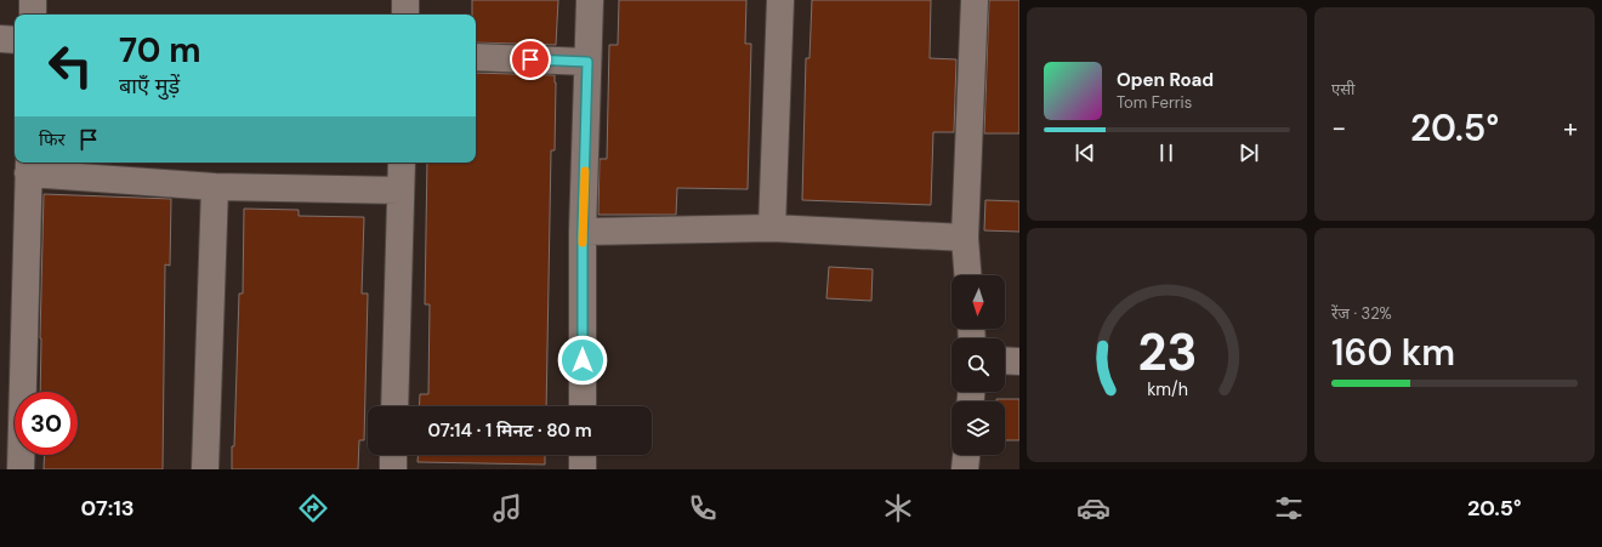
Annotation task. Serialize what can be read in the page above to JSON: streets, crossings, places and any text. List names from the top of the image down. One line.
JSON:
{"north":"bottom","page":{"tile":["एसी",["रेंज · 32%","160 km"]],"turn":["70 m","बाएँ मुड़ें"],"song":["Open Road","Tom Ferris"],"heat":["−","20.5°","+"],"then":"फिर","limit":"30","trip":"07:14 · 1 मिनट · 80 m","tabs":["07:13","20.5°"],"gauge":["23","km/h"]}}
